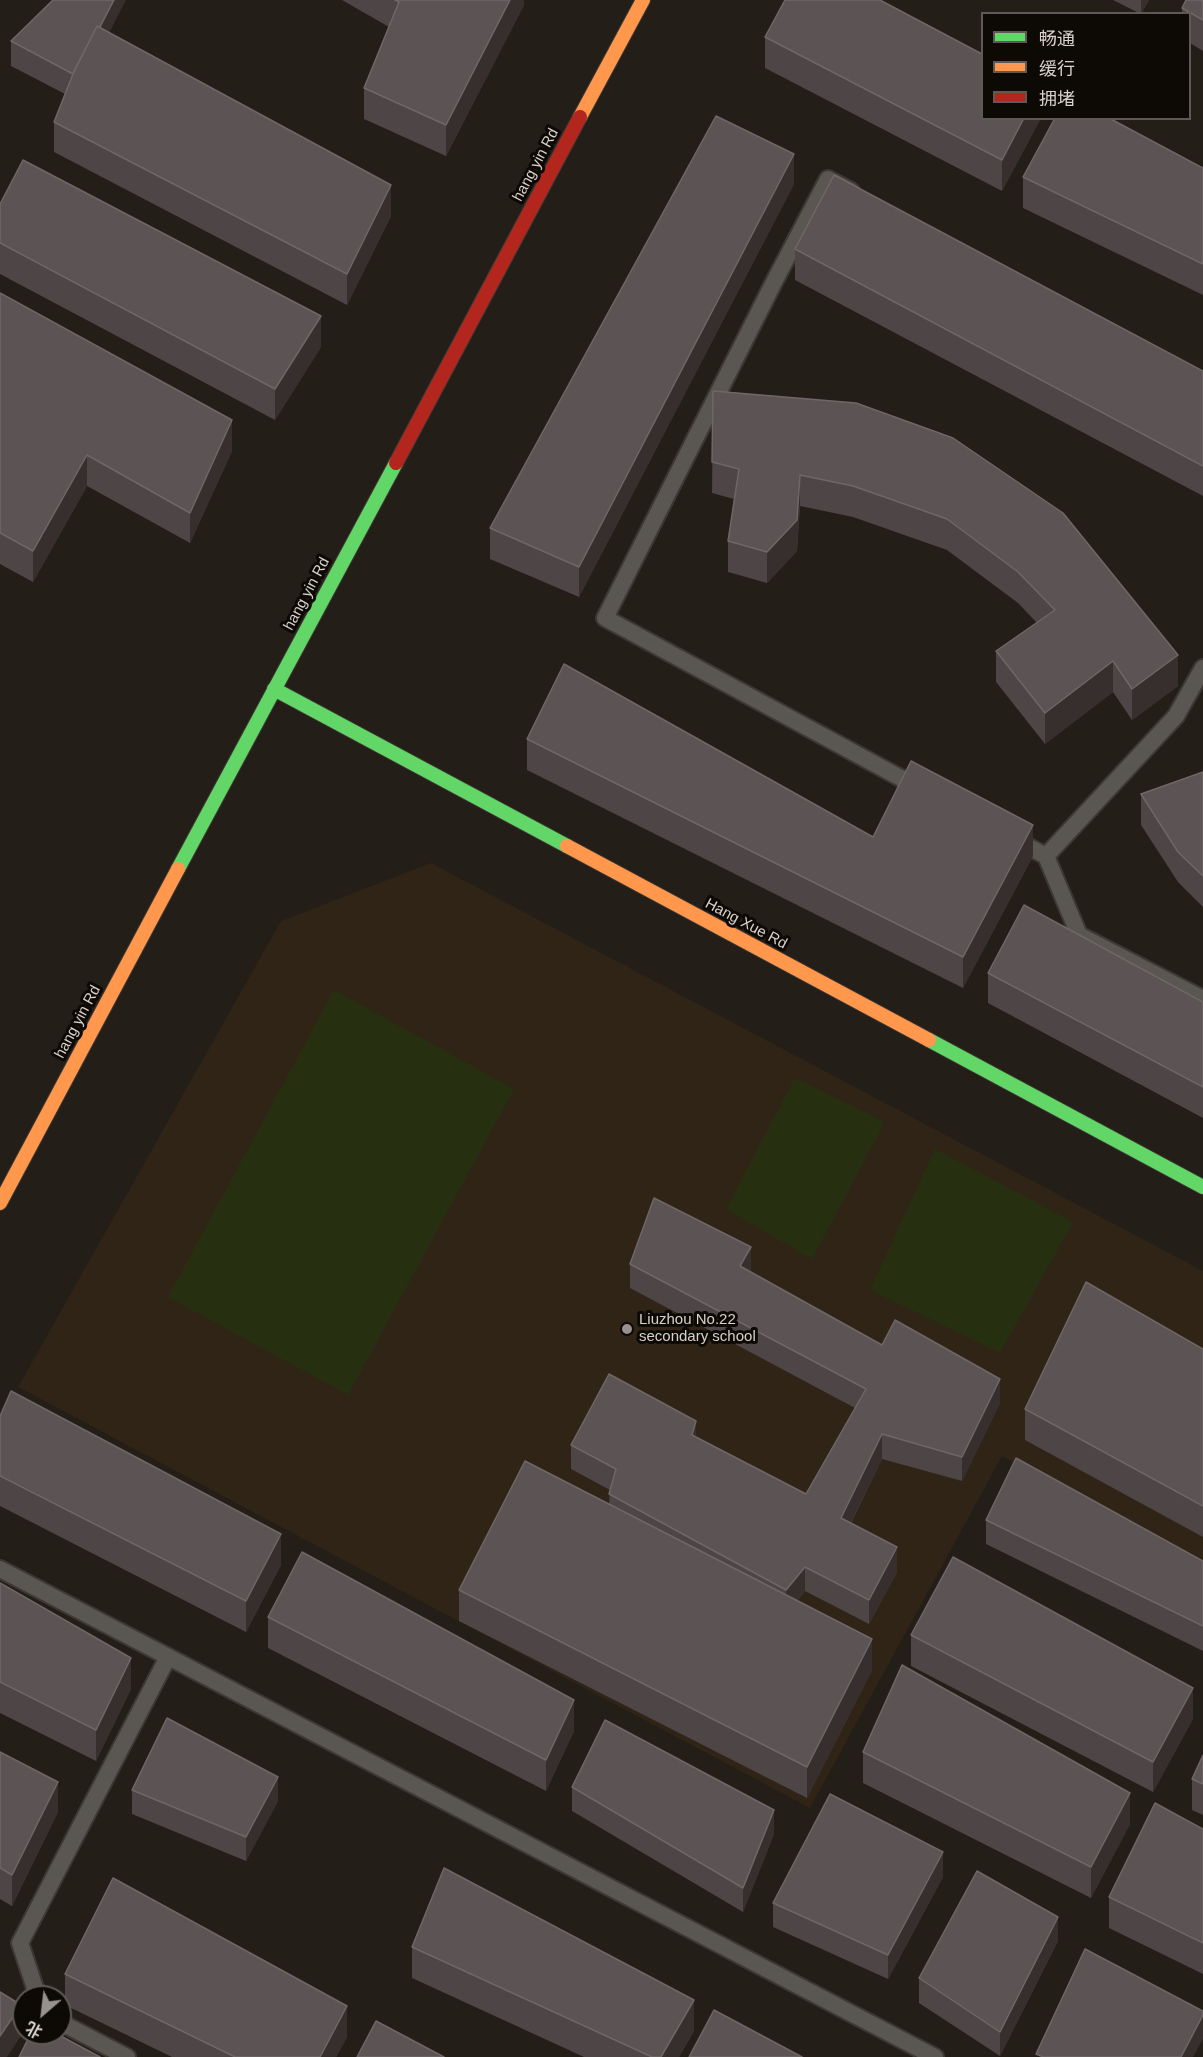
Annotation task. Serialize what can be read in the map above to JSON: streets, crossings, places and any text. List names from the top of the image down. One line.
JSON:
{"streets":{"main road":["hang yin Rd","Hang Xue Rd"]},"crossings":[["hang yin Rd","Hang Xue Rd"]],"places":["Liuzhou No.22 secondary school"],"legend":["畅通","缓行","拥堵"],"north":"bottom left"}
